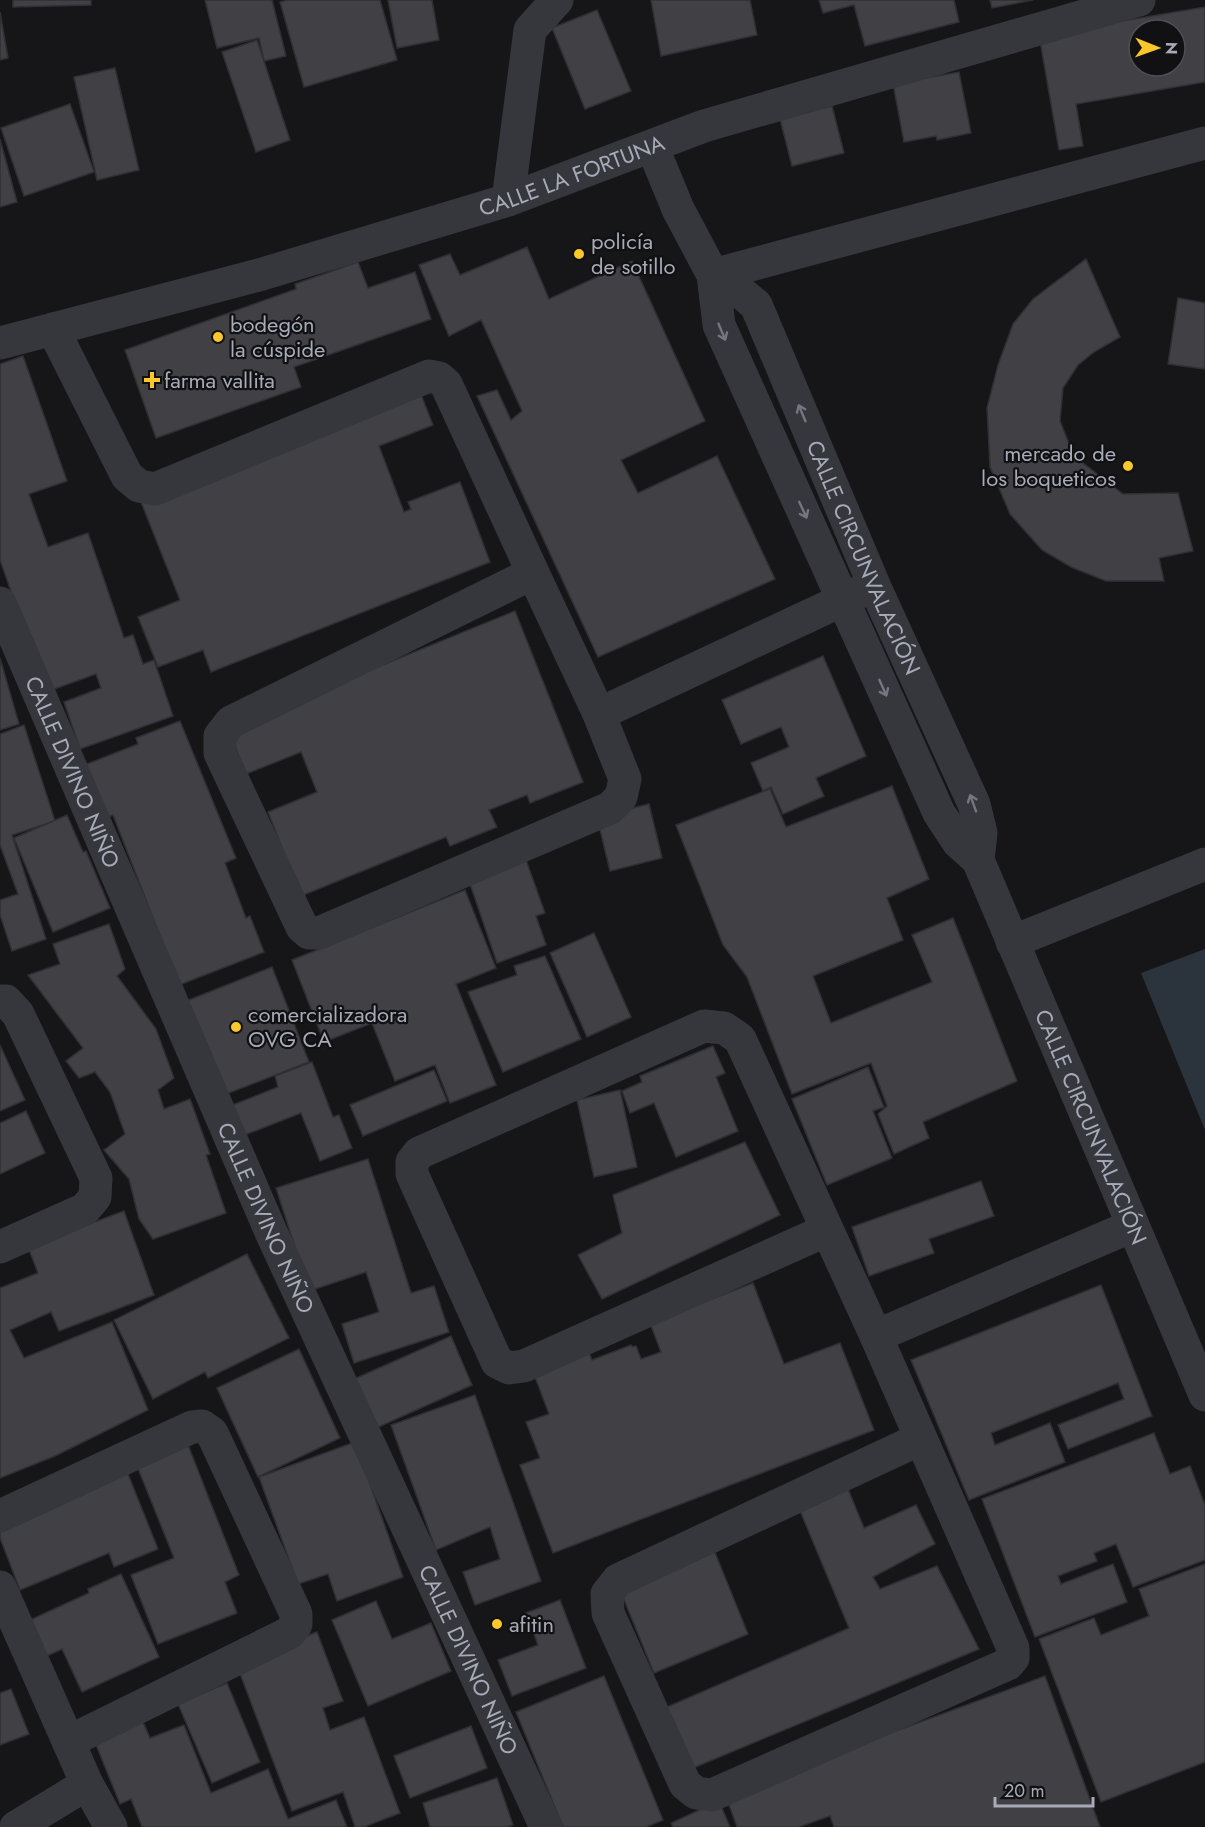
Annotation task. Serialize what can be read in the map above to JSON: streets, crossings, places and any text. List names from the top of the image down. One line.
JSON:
{"streets":{"street":["CALLE LA FORTUNA","CALLE CIRCUNVALACIÓN","CALLE DIVINO NIÑO"]},"crossings":[["CALLE LA FORTUNA","CALLE CIRCUNVALACIÓN"]],"places":{"other":["policía de sotillo","bodegón la cúspide","mercado de los boqueticos","comercializadora OVG CA","afitin"],"health":["farma vallita"]},"scale_bar":"20 m","north":"right"}
